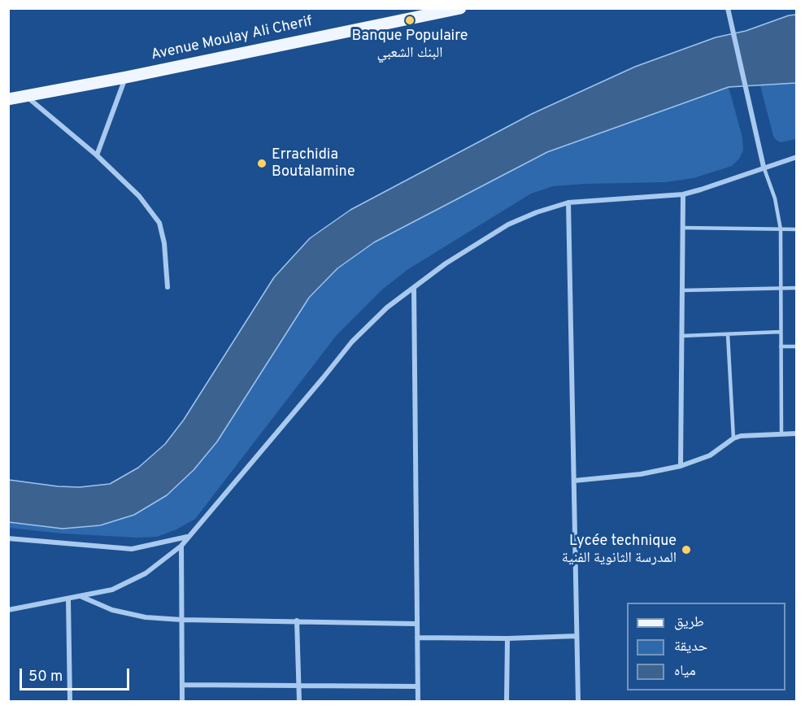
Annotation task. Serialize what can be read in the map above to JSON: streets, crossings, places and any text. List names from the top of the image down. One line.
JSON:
{"streets":{"main road":["Avenue Moulay Ali Cherif"]},"places":["Banque Populaire البنك الشعبي","Errachidia Boutalamine","Lycée technique المدرسة الثانوية الفنية"],"legend":["طريق","حديقة","مياه"],"scale_bar":"50 m"}
